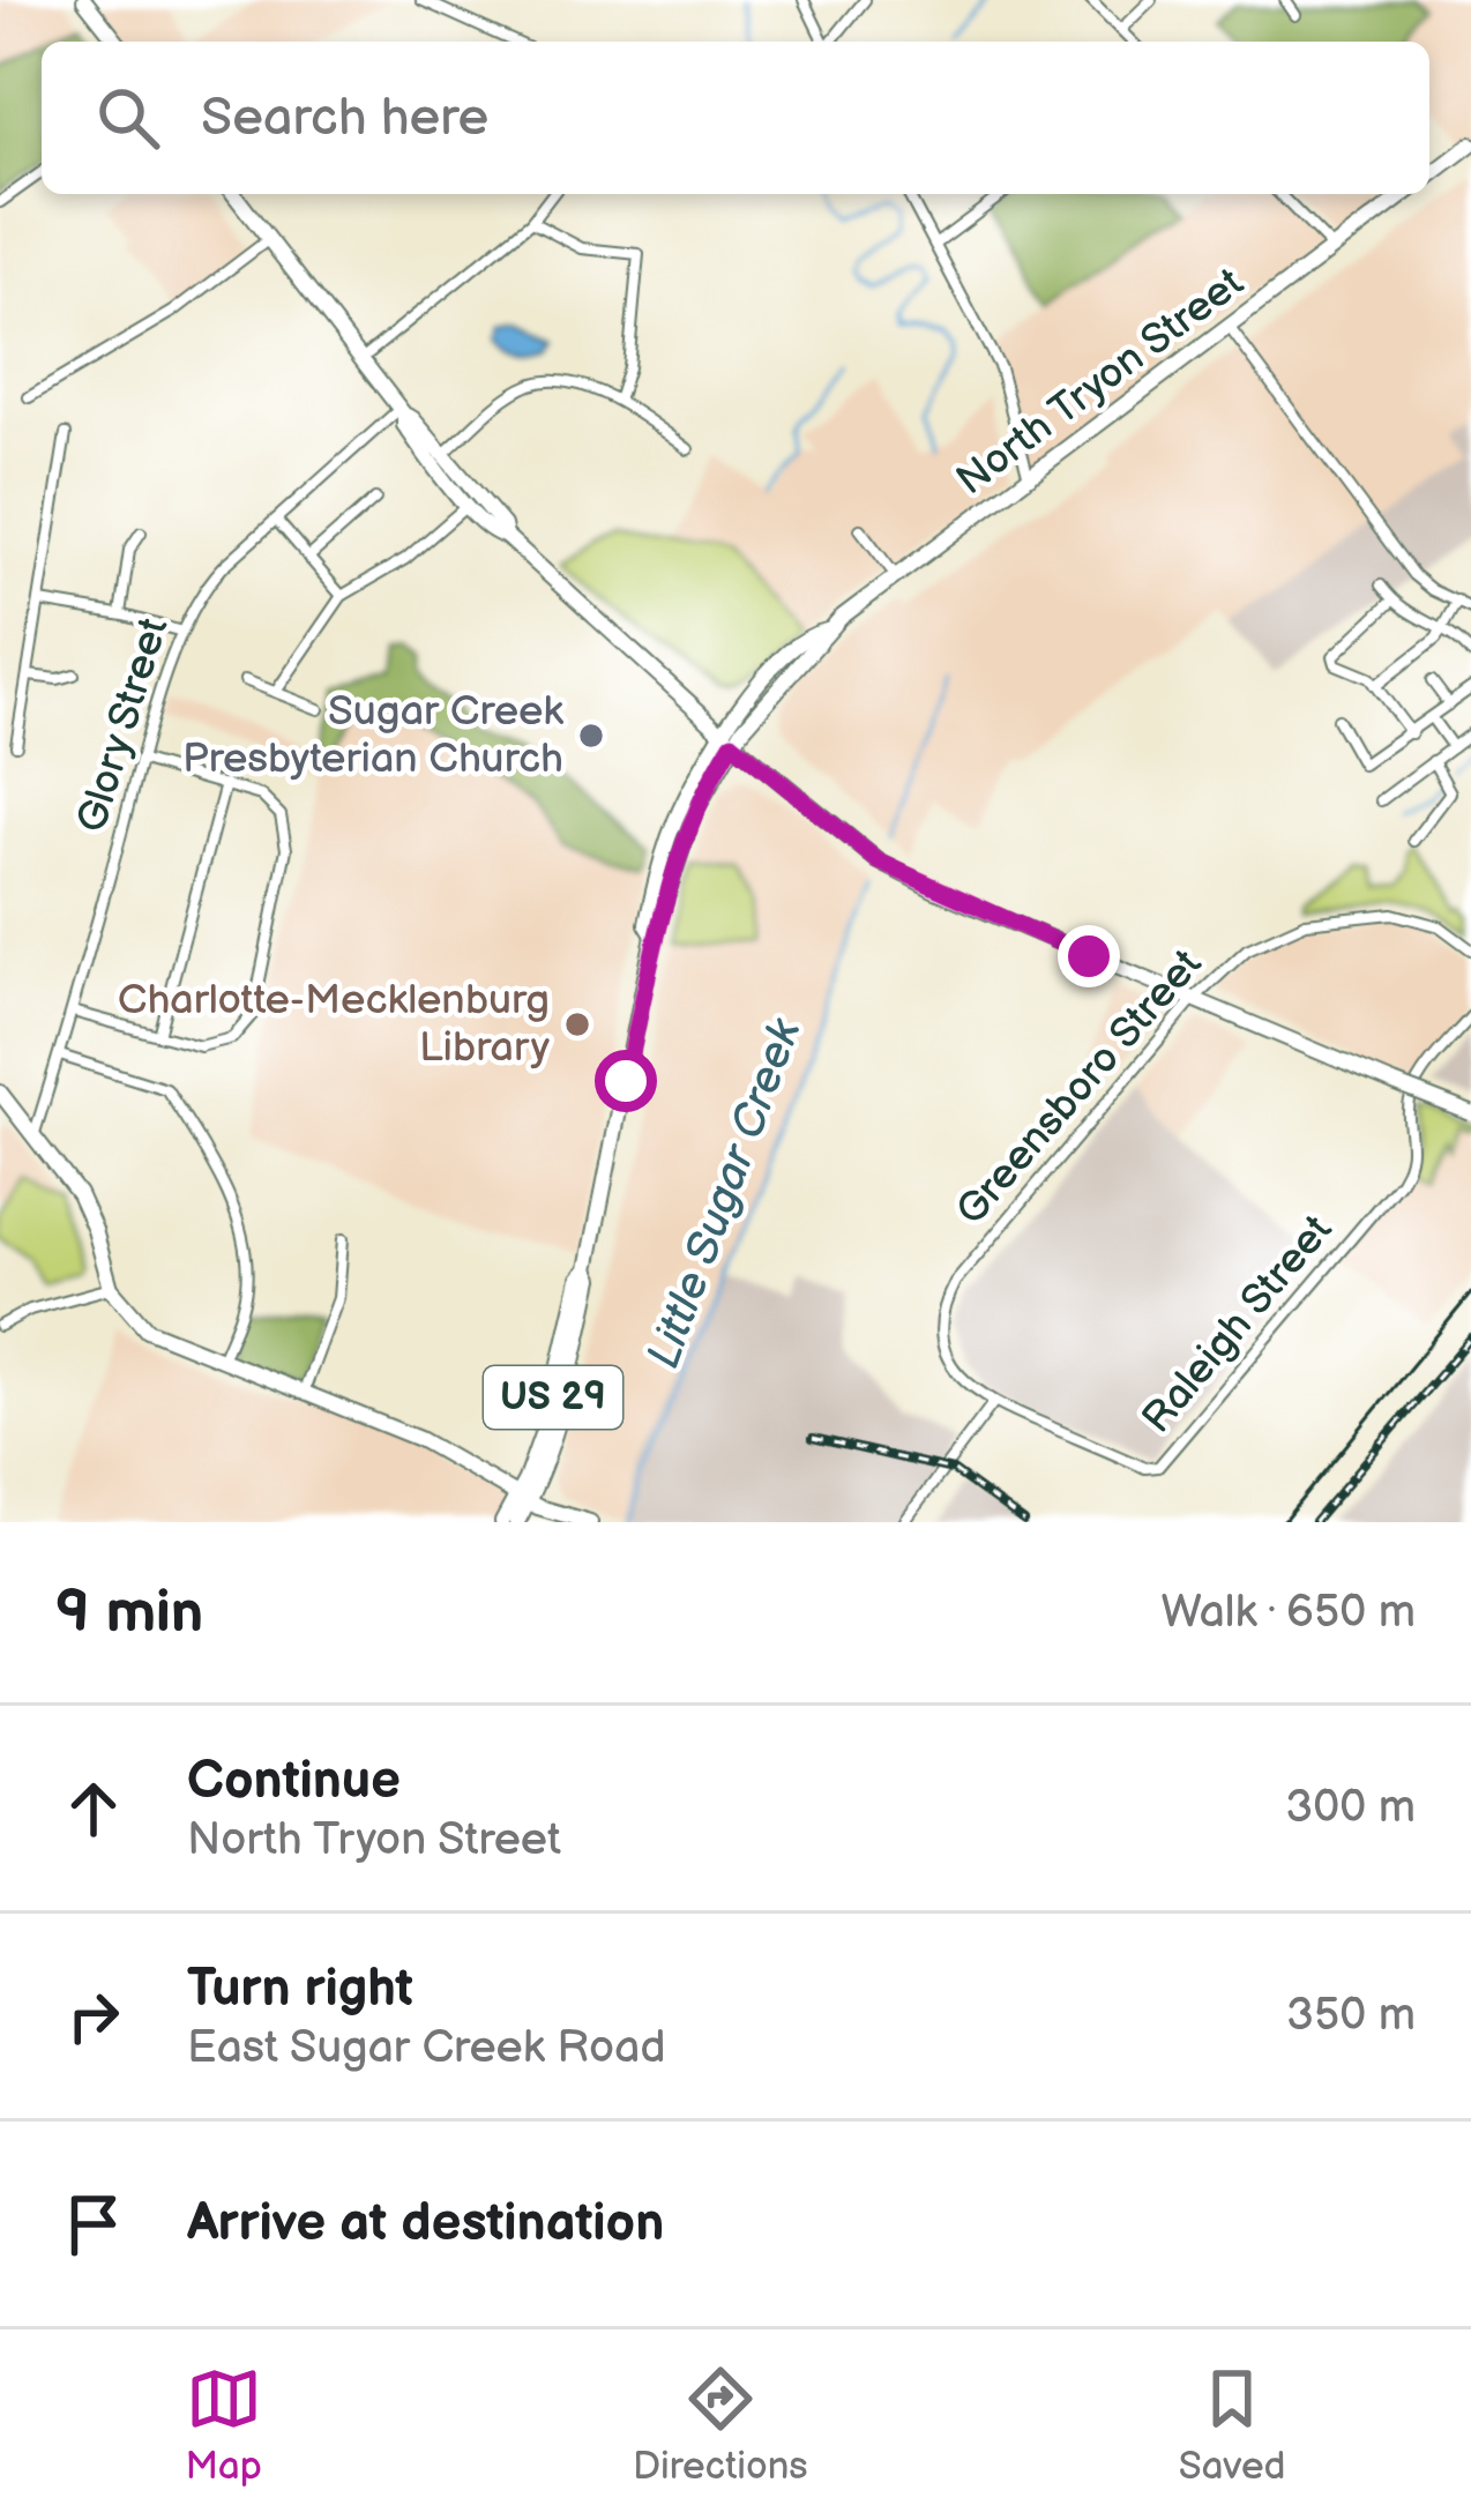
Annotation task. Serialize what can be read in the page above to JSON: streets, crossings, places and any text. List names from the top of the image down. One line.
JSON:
{"streets":{"main road":["North Tryon Street","US 29"],"street":["Glory Street","Greensboro Street","Raleigh Street"]},"crossings":[["Greensboro Street","Raleigh Street"]],"water":["Little Sugar Creek"],"places":["Sugar Creek Presbyterian Church","Charlotte-Mecklenburg Library"],"page":{"search":"Search here","heading":["9 min","Walk · 650 m"],"list":[["Continue","North Tryon Street","300 m"],["Turn right","East Sugar Creek Road","350 m"],"Arrive at destination"],"nav":["Map","Directions","Saved"]}}
